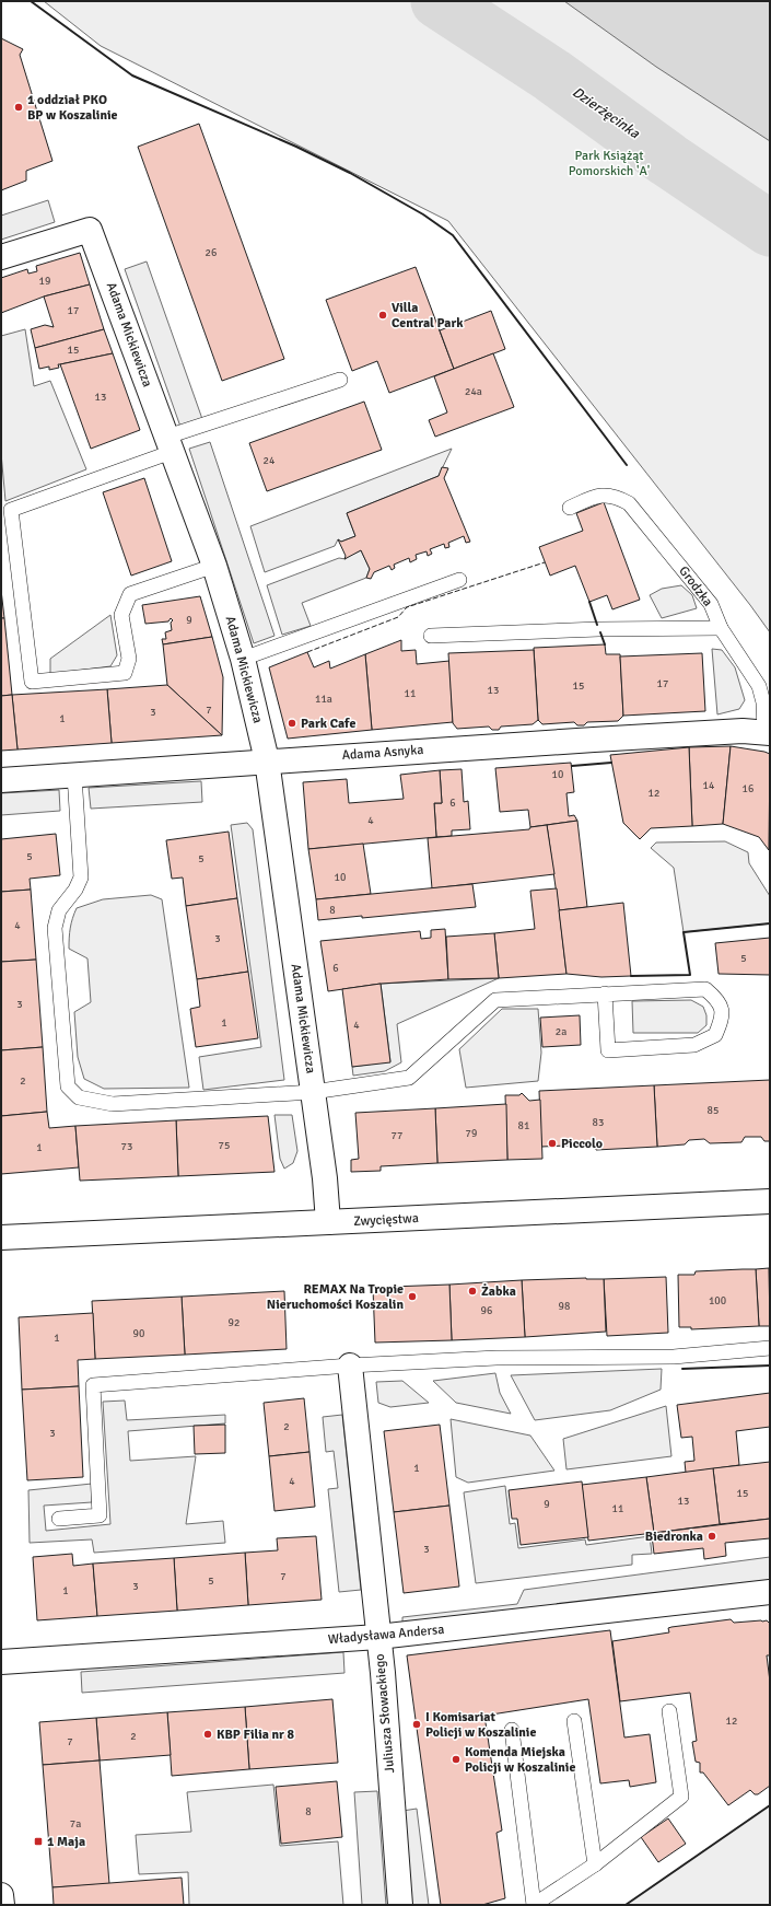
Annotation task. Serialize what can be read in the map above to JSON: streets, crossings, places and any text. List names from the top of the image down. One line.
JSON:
{"streets":{"street":["Adama Mickiewicza","Adama Asnyka","Zwycięstwa","Władysława Andersa","Juliusza Słowackiego"],"lane":["Grodzka"]},"crossings":[["Adama Mickiewicza","Adama Asnyka"],["Adama Mickiewicza","Zwycięstwa"],["Grodzka","Adama Asnyka"],["Władysława Andersa","Juliusza Słowackiego"]],"water":["Dzierżęcinka"],"parks":["Park Książąt Pomorskich 'A'"],"places":{"other":["1 oddział PKO BP w Koszalinie","Villa Central Park","Park Cafe","Piccolo","Żabka","REMAX Na Tropie Nieruchomości Koszalin","Biedronka","I Komisariat Policji w Koszalinie","KBP Filia nr 8","Komenda Miejska Policji w Koszalinie"],"transit":["1 Maja"]},"house_numbers":["26","19","17","15","24a","13","24","9","17","15","13","11","11a","7","3","1","10","14","16","12","6","4","5","5","10","8","4","3","5","6","3","1","4","2a","2","85","83","81","79","77","75","73","1","100","98","96","92","90","1","2","3","1","4","15","13","9","11","3","7","5","3","1","12","2","7","8","7a"]}
